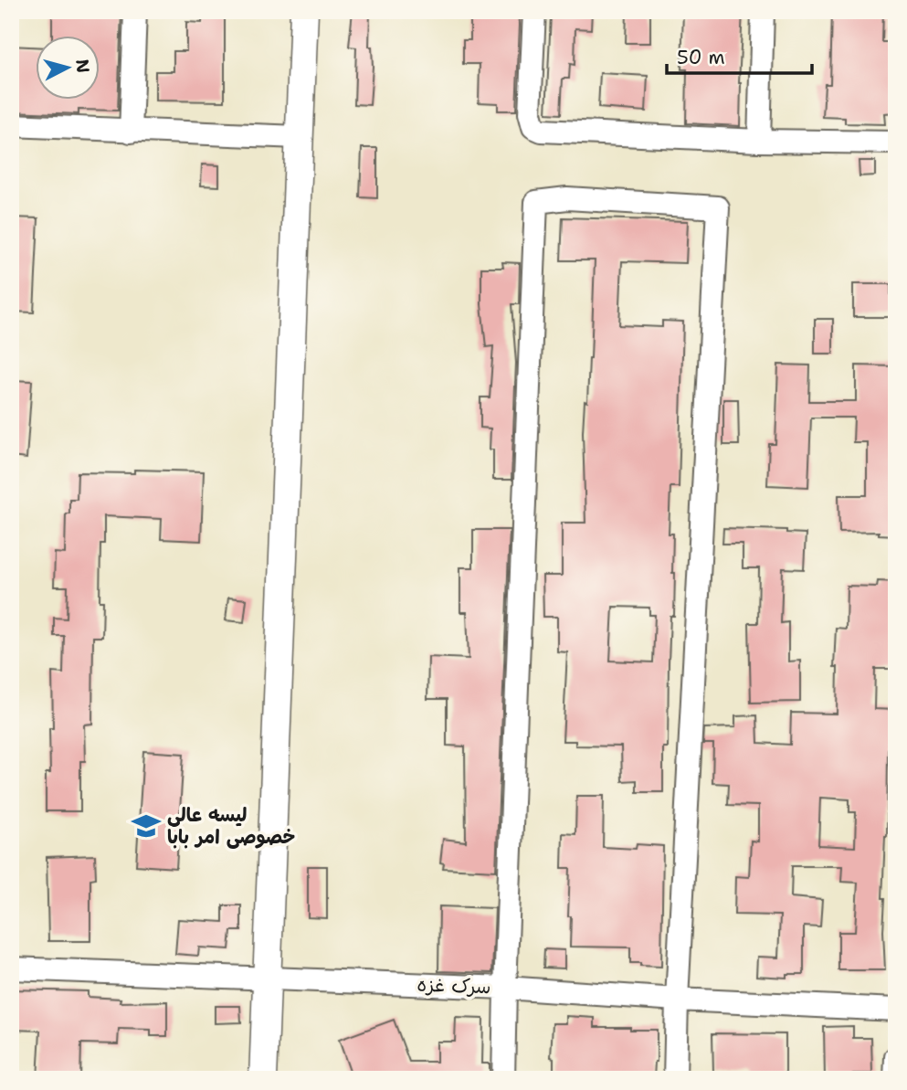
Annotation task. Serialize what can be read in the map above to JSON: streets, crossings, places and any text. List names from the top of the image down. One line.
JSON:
{"streets":{"street":["سرک غزه"]},"places":{"school or university":["لیسه عالی خصوصی امر بابا"]},"scale_bar":"50 m","north":"right"}
